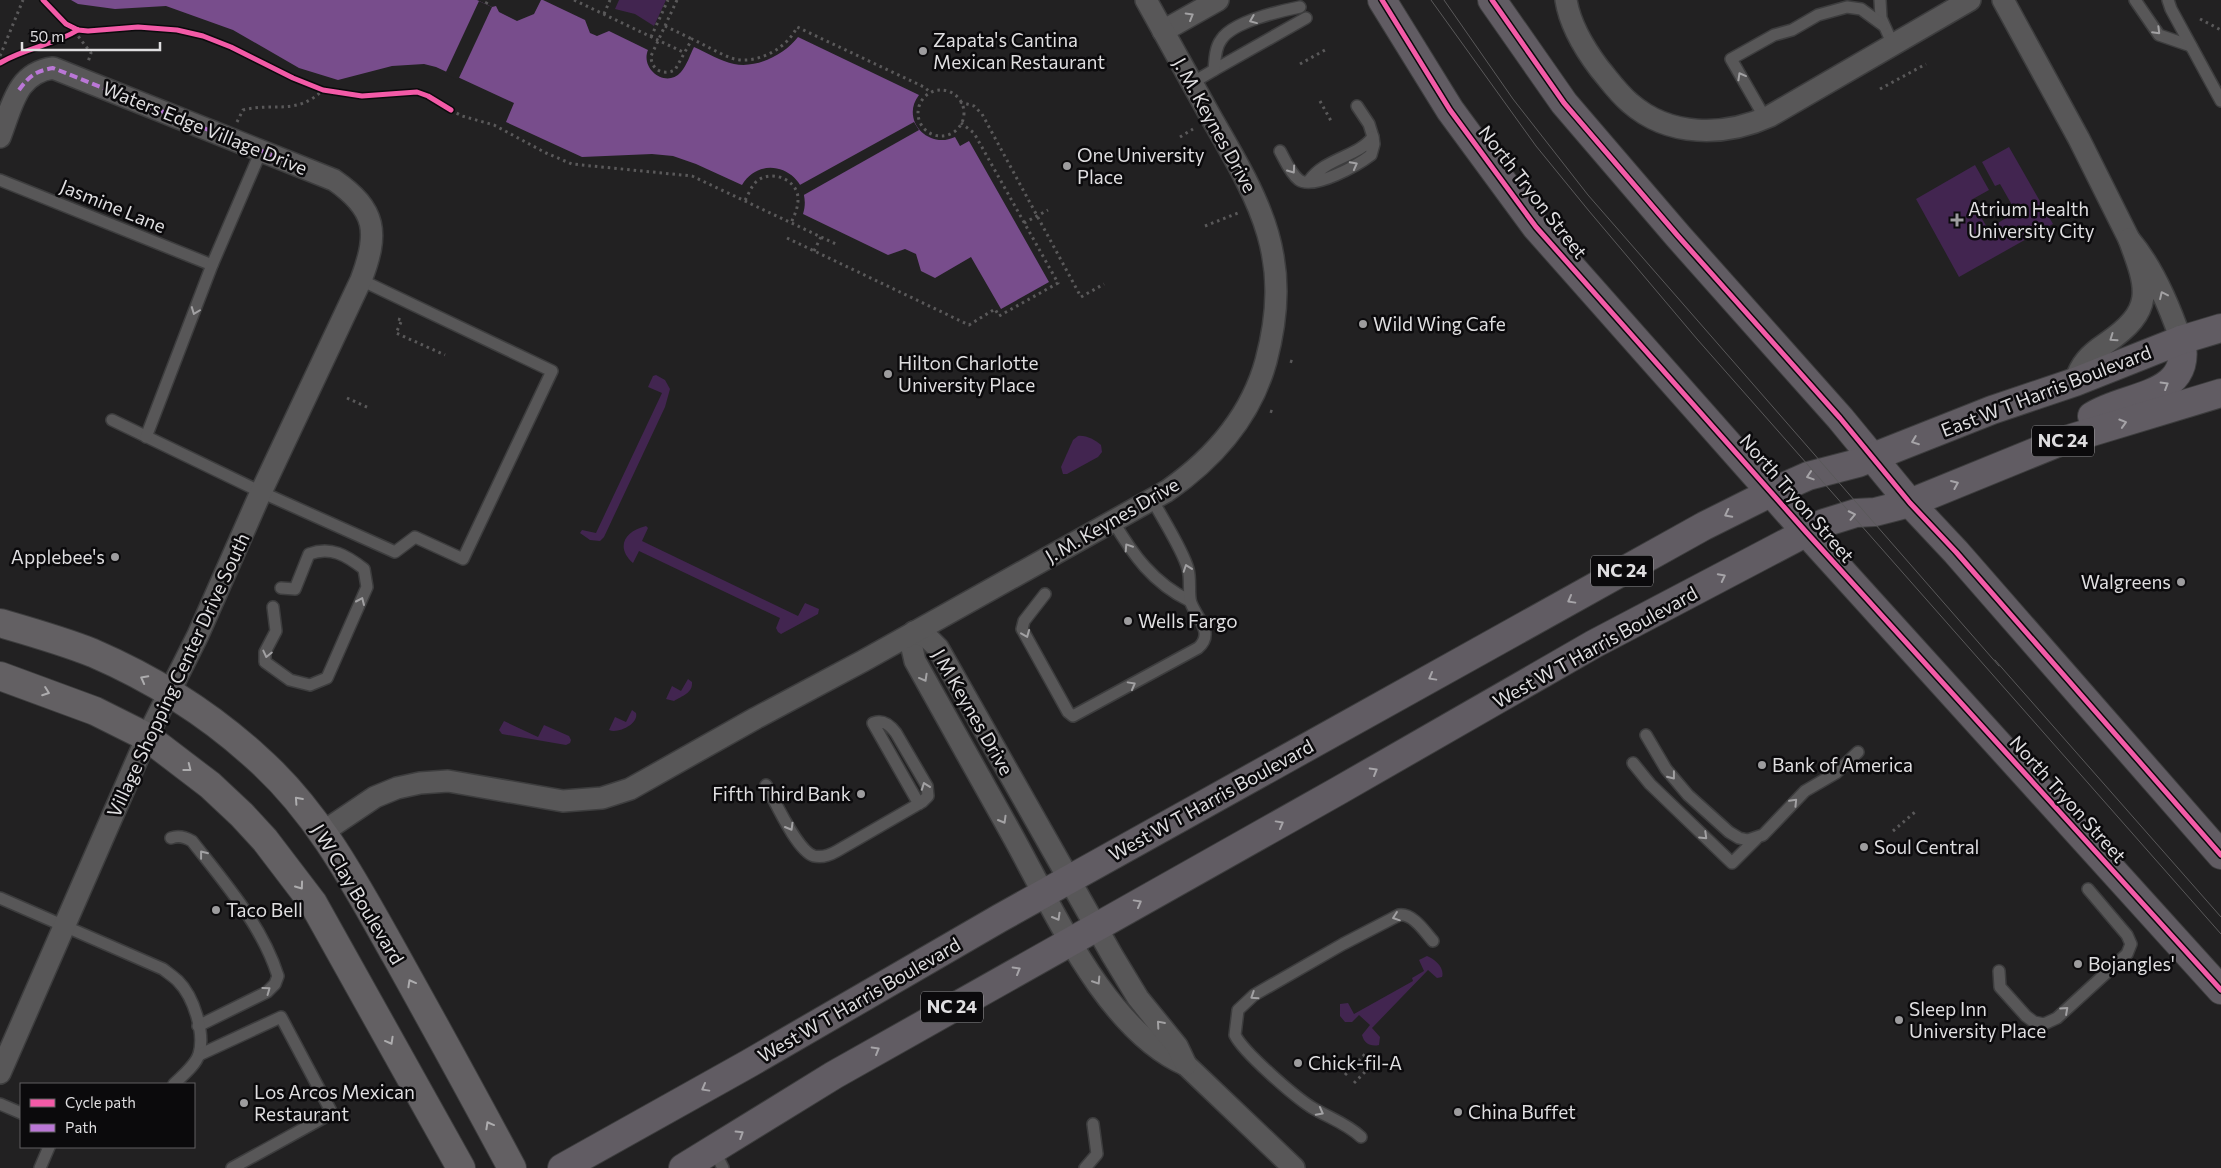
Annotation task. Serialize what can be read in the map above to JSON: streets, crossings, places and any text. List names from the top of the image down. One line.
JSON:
{"streets":{"main road":["North Tryon Street","East W T Harris Boulevard","NC 24","West W T Harris Boulevard"],"street":["J. M. Keynes Drive","Waters Edge Village Drive","Village Shopping Center Drive South","J M Keynes Drive","J W Clay Boulevard"],"lane":["Jasmine Lane"]},"crossings":[["J. M. Keynes Drive","J M Keynes Drive"],["J. M. Keynes Drive","J W Clay Boulevard"],["Waters Edge Village Drive","Village Shopping Center Drive South"],["North Tryon Street","NC 24"],["North Tryon Street","West W T Harris Boulevard"],["East W T Harris Boulevard","West W T Harris Boulevard"],["NC 24","West W T Harris Boulevard"],["West W T Harris Boulevard","J M Keynes Drive"],["Village Shopping Center Drive South","J W Clay Boulevard"]],"places":{"other":["Zapata's Cantina Mexican Restaurant","One University Place","Wild Wing Cafe","Hilton Charlotte University Place","Applebee's","Walgreens","Wells Fargo","Bank of America","Fifth Third Bank","Soul Central","Taco Bell","Bojangles'","Sleep Inn University Place","Chick-fil-A","Los Arcos Mexican Restaurant","China Buffet"],"health":["Atrium Health University City"]},"legend":["Cycle path","Path"],"scale_bar":"50 m"}
